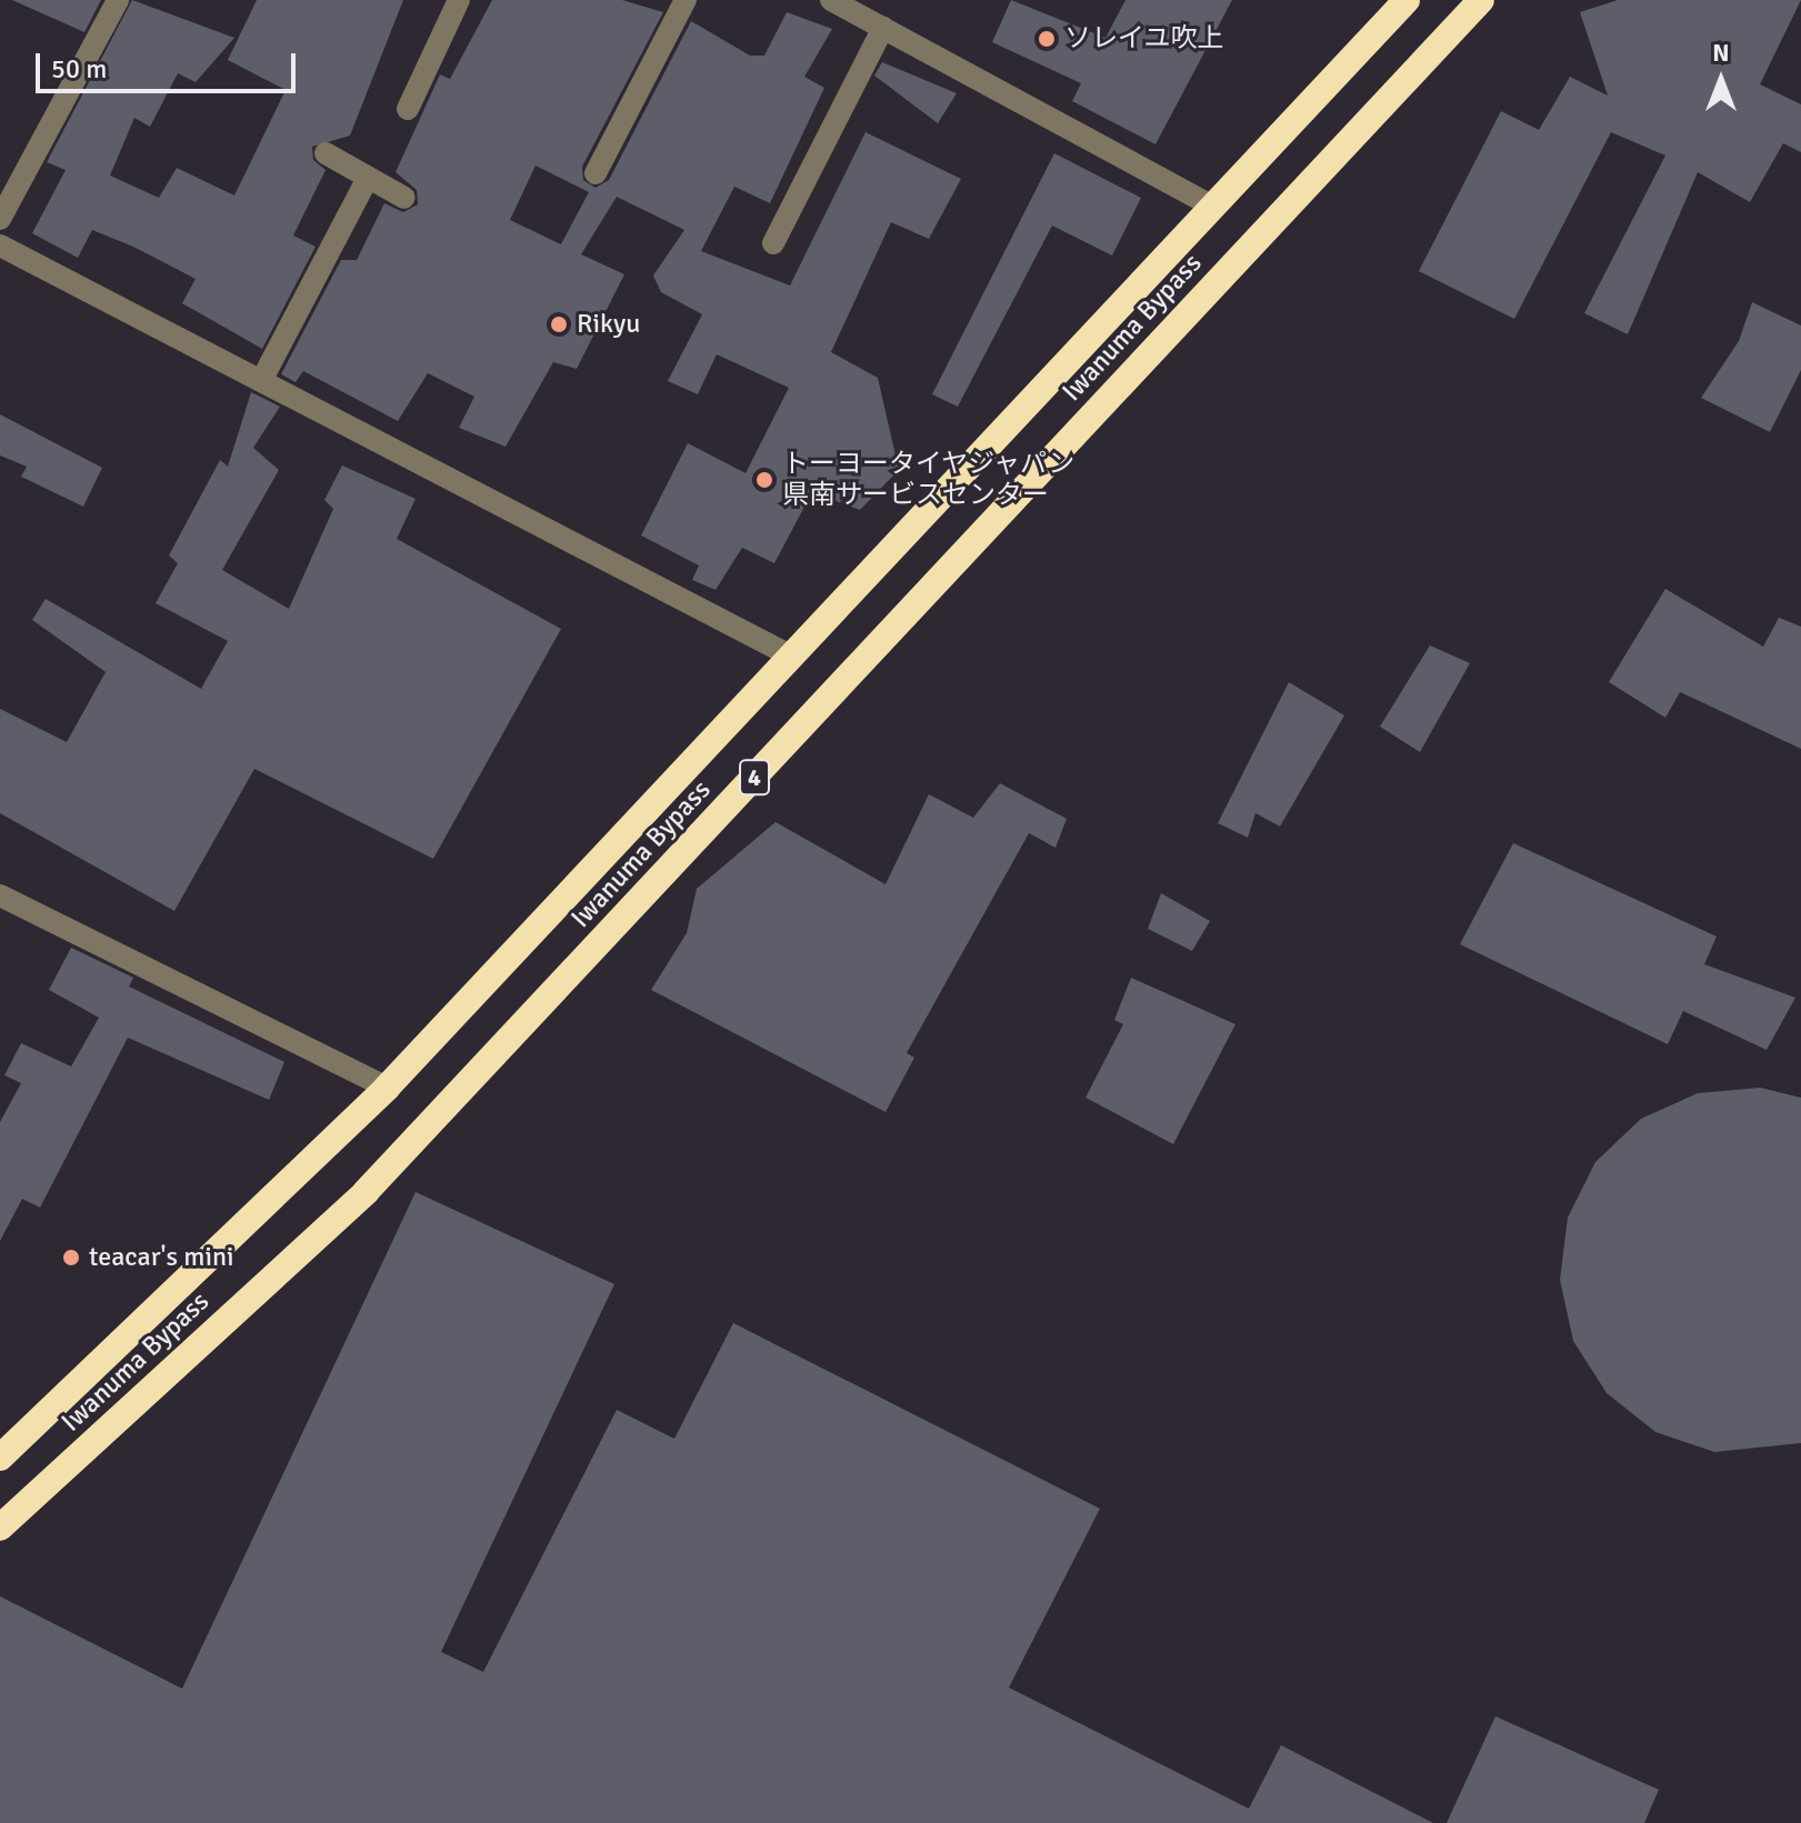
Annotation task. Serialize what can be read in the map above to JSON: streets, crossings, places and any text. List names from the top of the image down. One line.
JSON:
{"streets":{"highway":["Iwanuma Bypass","4"]},"places":["ソレイユ吹上","Rikyu","トーヨータイヤジャパン 県南サービスセンター","teacar's mini"],"scale_bar":"50 m","north":"top"}
